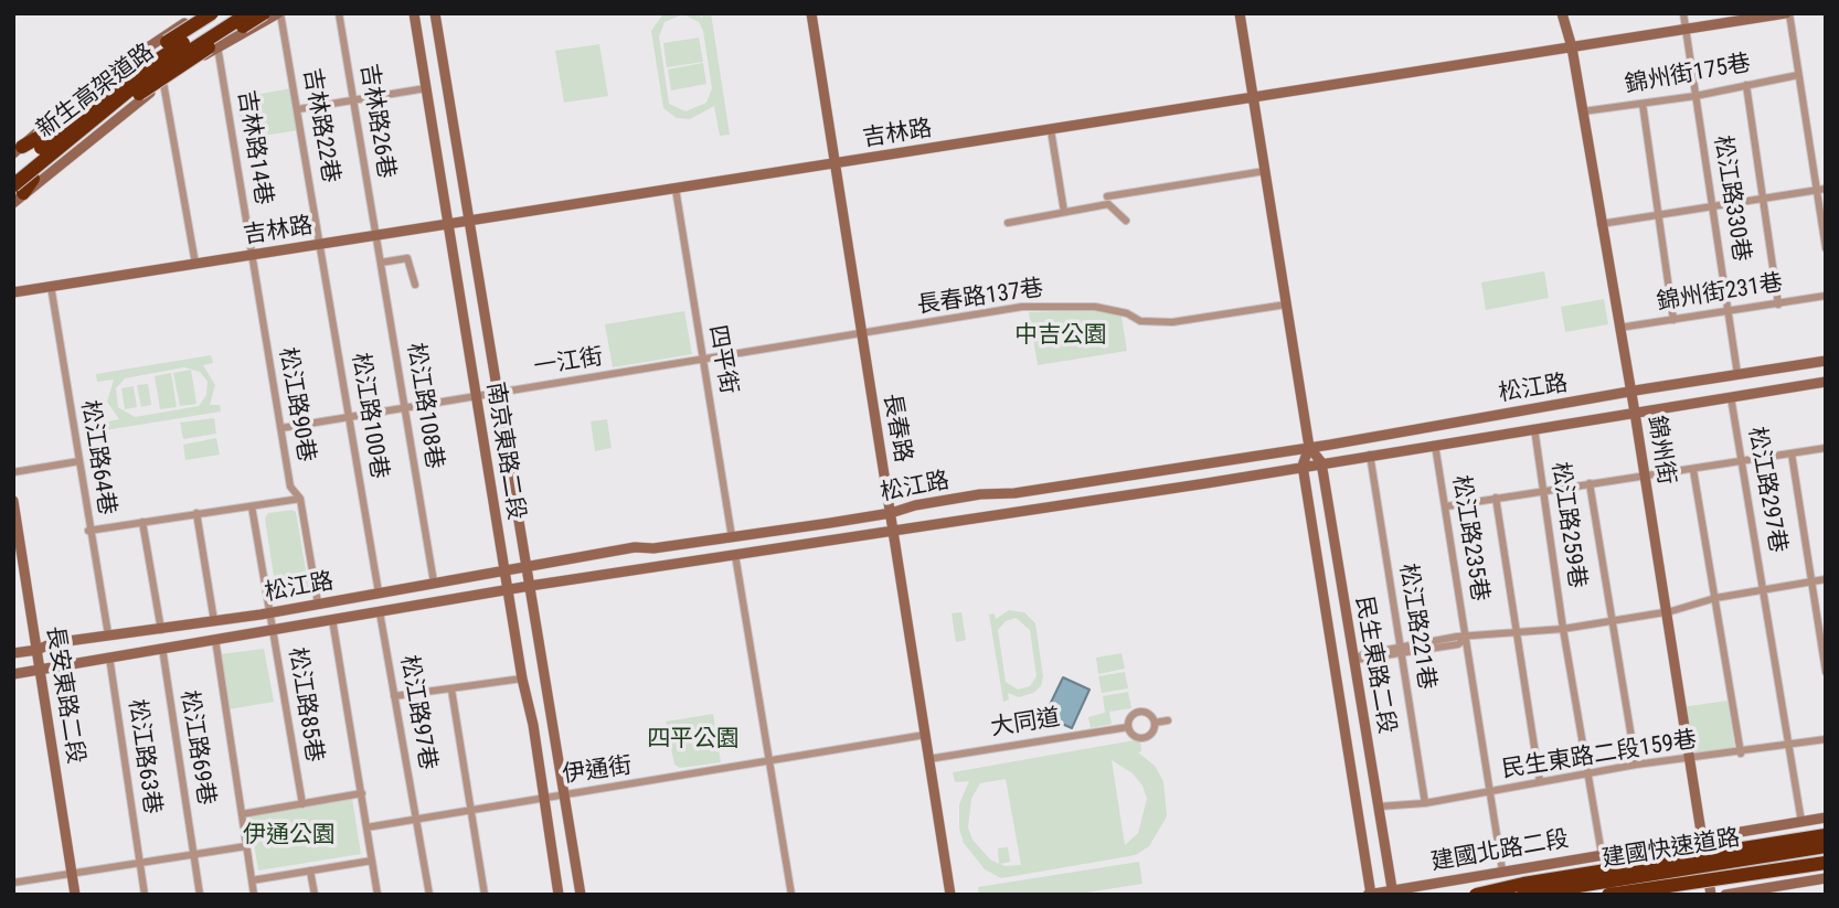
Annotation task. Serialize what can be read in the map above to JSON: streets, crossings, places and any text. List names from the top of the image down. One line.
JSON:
{"streets":{"highway":["新生高架道路","建國快速道路"],"street":["錦州街175巷","吉林路26巷","吉林路22巷","吉林路","吉林路14巷","松江路330巷","錦州街231巷","長春路137巷","四平街","一江街","松江路","松江路90巷","松江路108巷","松江路100巷","長春路","錦州街","南京東路二段","松江路64巷","松江路297巷","松江路259巷","松江路235巷","松江路221巷","民生東路二段","長安東路二段","松江路85巷","松江路97巷","大同道","松江路69巷","民生東路二段159巷","松江路63巷","伊通街","建國北路二段"]},"crossings":[["錦州街175巷","松江路330巷"],["錦州街175巷","錦州街"],["吉林路26巷","吉林路"],["吉林路26巷","松江路108巷"],["吉林路22巷","吉林路"],["吉林路22巷","松江路100巷"],["吉林路","吉林路14巷"],["吉林路","松江路330巷"],["吉林路","四平街"],["吉林路","松江路90巷"],["吉林路","松江路108巷"],["吉林路","松江路100巷"],["吉林路","長春路"],["吉林路","錦州街"],["吉林路","南京東路二段"],["吉林路","松江路64巷"],["吉林路","民生東路二段"],["吉林路14巷","松江路90巷"],["松江路330巷","錦州街231巷"],["松江路330巷","松江路"],["錦州街231巷","錦州街"],["長春路137巷","一江街"],["長春路137巷","長春路"],["長春路137巷","民生東路二段"],["四平街","一江街"],["四平街","松江路"],["一江街","松江路90巷"],["一江街","松江路108巷"],["一江街","松江路100巷"],["一江街","長春路"],["一江街","南京東路二段"],["松江路","松江路90巷"],["松江路","松江路108巷"],["松江路","松江路100巷"],["松江路","長春路"],["松江路","錦州街"],["松江路","南京東路二段"],["松江路","松江路64巷"],["松江路","松江路297巷"],["松江路","松江路259巷"],["松江路","松江路235巷"],["松江路","松江路221巷"],["松江路","民生東路二段"],["松江路","長安東路二段"],["松江路","松江路85巷"],["松江路","松江路97巷"],["松江路","松江路69巷"],["松江路","松江路63巷"],["長春路","大同道"],["長春路","伊通街"],["錦州街","民生東路二段159巷"],["錦州街","建國北路二段"],["南京東路二段","伊通街"],["松江路297巷","民生東路二段159巷"],["松江路297巷","建國北路二段"],["松江路259巷","民生東路二段159巷"],["松江路259巷","建國北路二段"],["松江路235巷","民生東路二段159巷"],["松江路235巷","建國北路二段"],["松江路221巷","民生東路二段159巷"],["民生東路二段","民生東路二段159巷"],["民生東路二段","建國北路二段"],["松江路97巷","伊通街"]],"parks":["中吉公園","四平公園","伊通公園"]}
